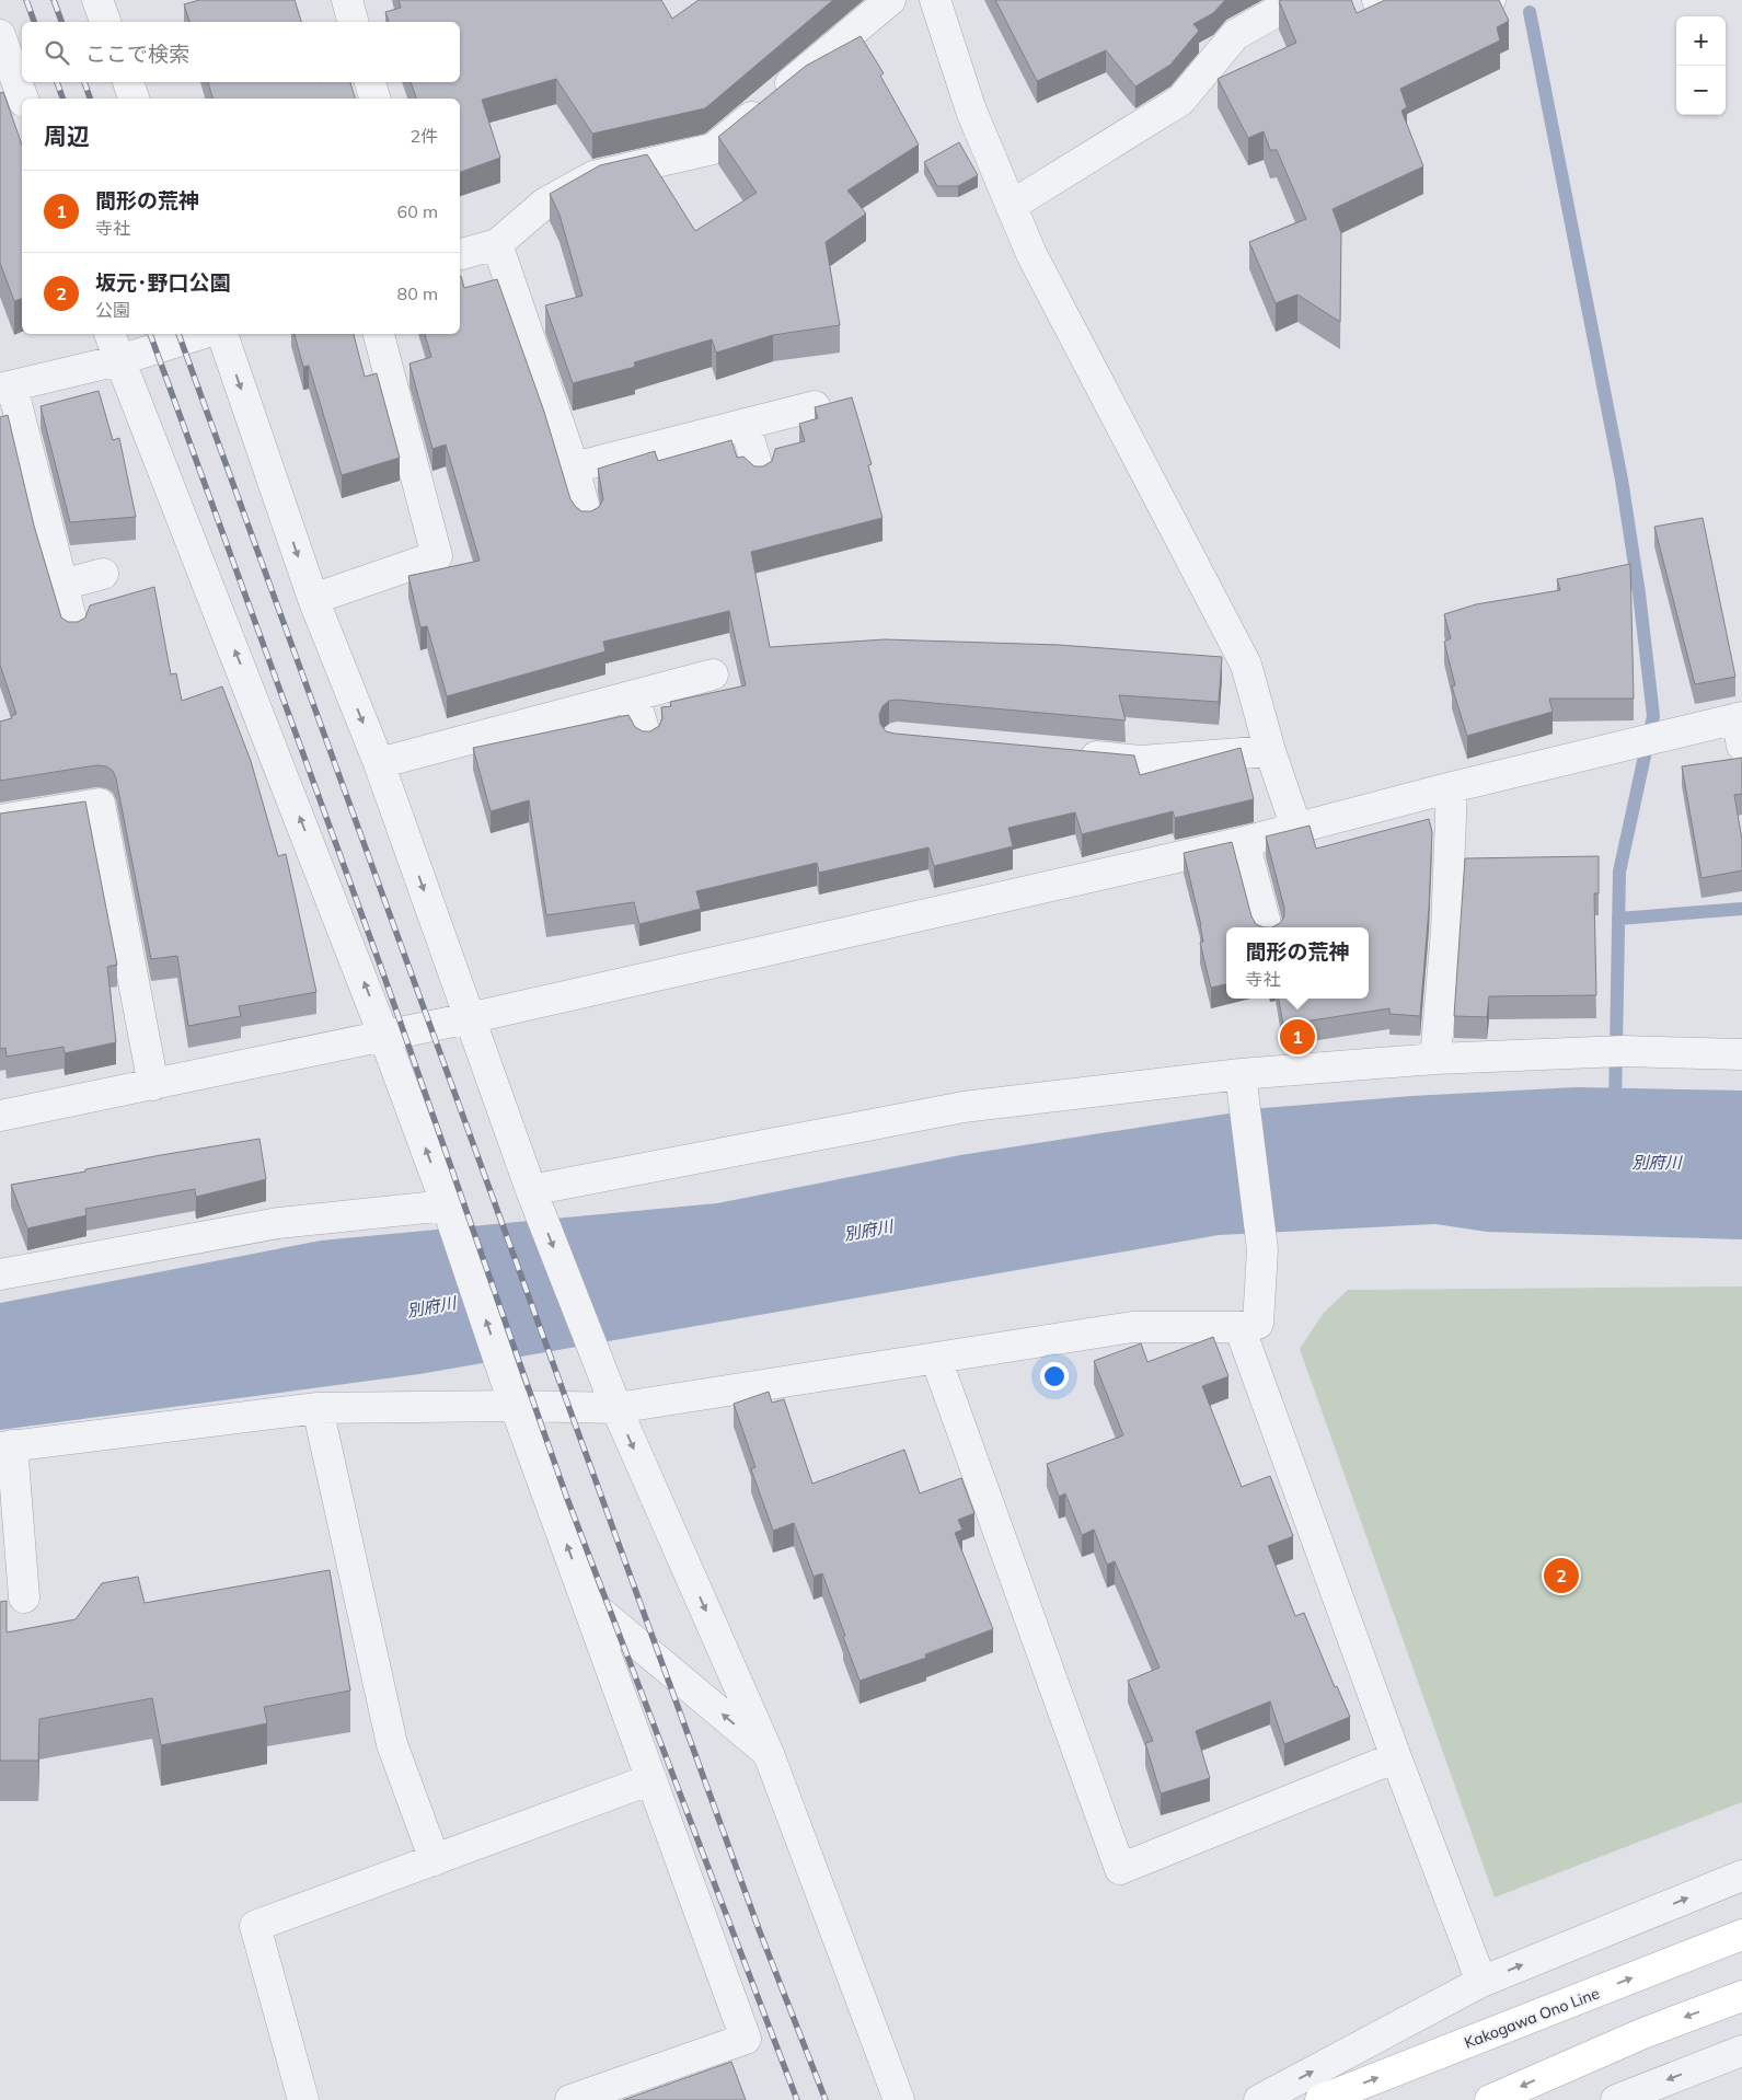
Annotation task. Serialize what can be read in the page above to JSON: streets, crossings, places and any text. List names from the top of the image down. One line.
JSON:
{"streets":{"main road":["Kakogawa Ono Line"]},"water":["別府川"],"page":{"map_buttons":["+","−"],"search":"ここで検索","heading":["周辺","2件"],"list":[{"mark":"1","name":"間形の荒神","note":"寺社","value":"60 m"},{"mark":"2","name":"坂元･野口公園","note":"公園","value":"80 m"}],"popup":["間形の荒神","寺社"],"pins":["1","2"]}}
